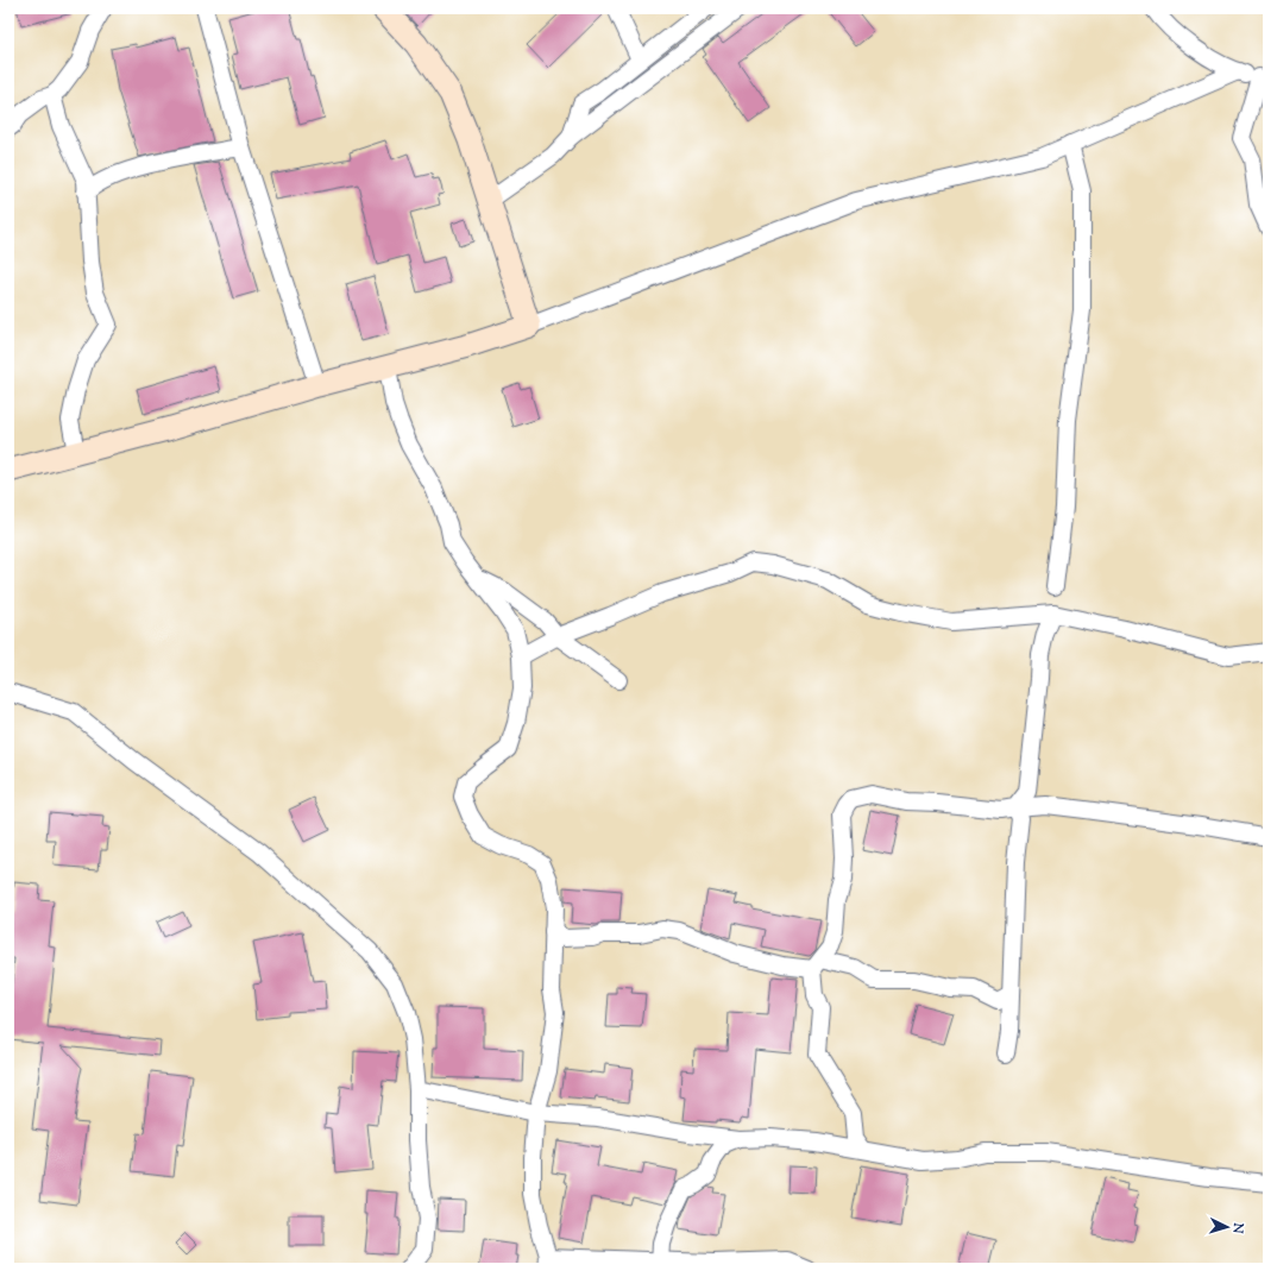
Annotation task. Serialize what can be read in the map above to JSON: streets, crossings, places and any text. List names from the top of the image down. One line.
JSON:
{"north":"right"}
